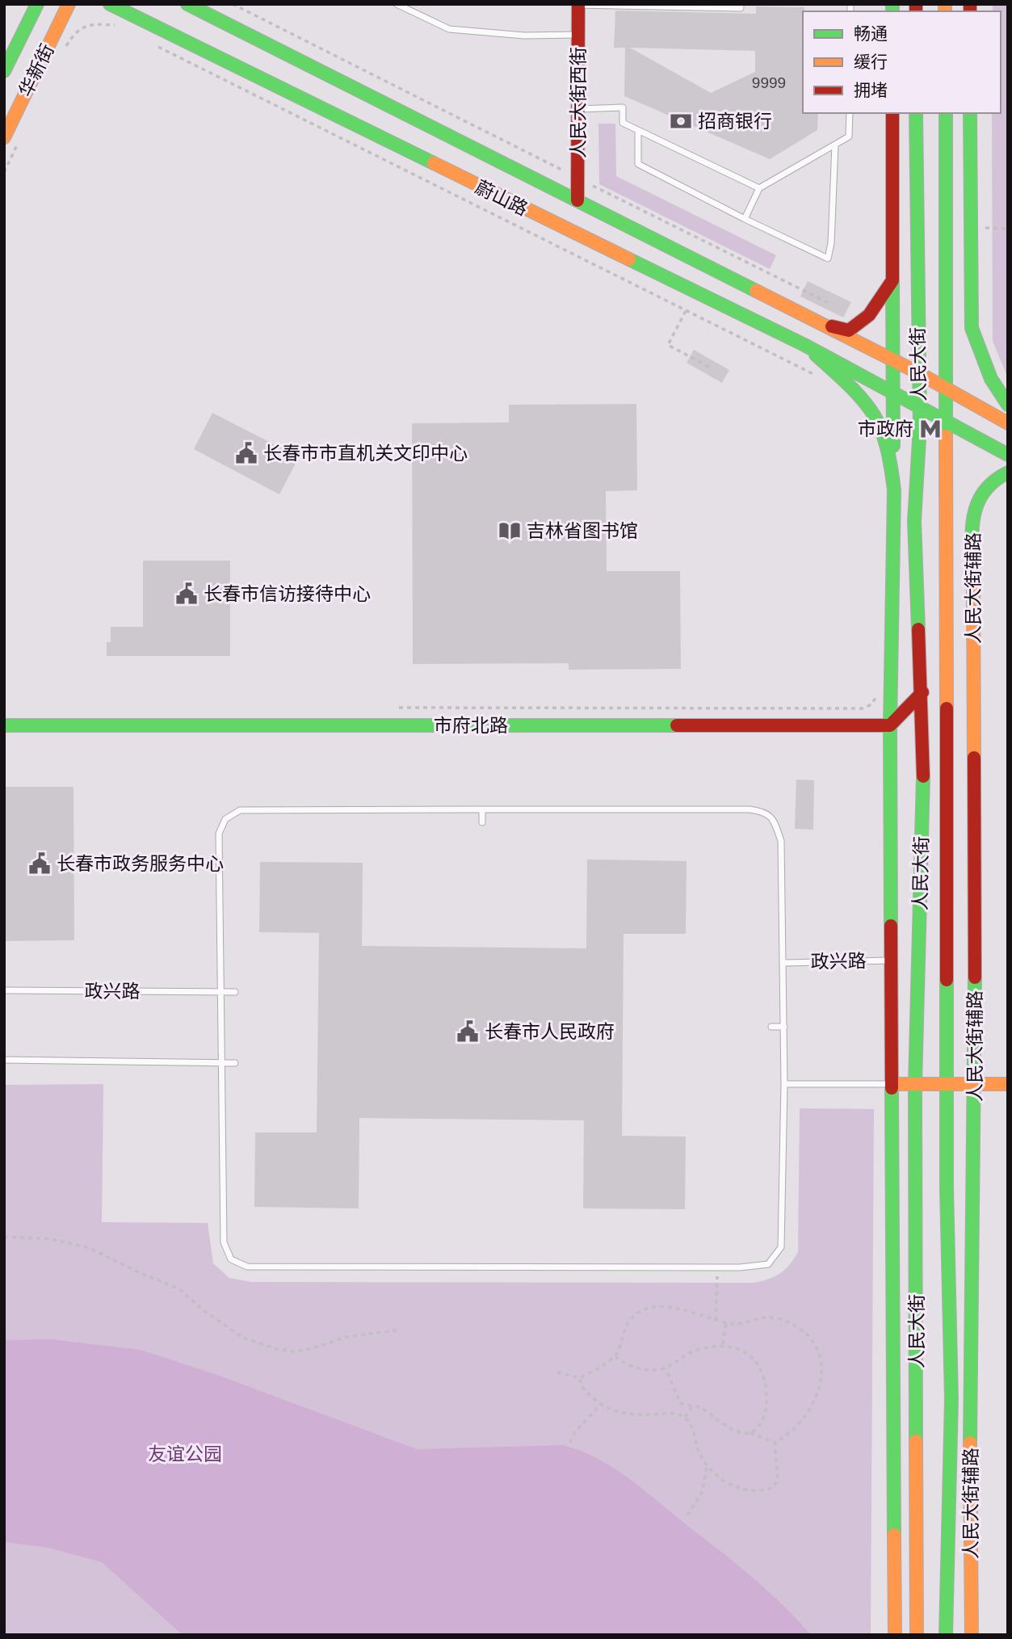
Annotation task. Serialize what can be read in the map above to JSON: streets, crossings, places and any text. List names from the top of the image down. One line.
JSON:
{"streets":{"main road":["华新街","人民大街西街","蔚山路","人民大街","人民大街辅路","市府北路"],"lane":["政兴路"]},"crossings":[["人民大街西街","蔚山路"],["蔚山路","人民大街"]],"parks":["友谊公园"],"places":{"bank":["招商银行"],"metro station":["市政府"],"public building":["长春市市直机关文印中心","长春市信访接待中心","长春市政务服务中心","长春市人民政府"],"library":["吉林省图书馆"]},"house_numbers":["9999"],"legend":["畅通","缓行","拥堵"]}
